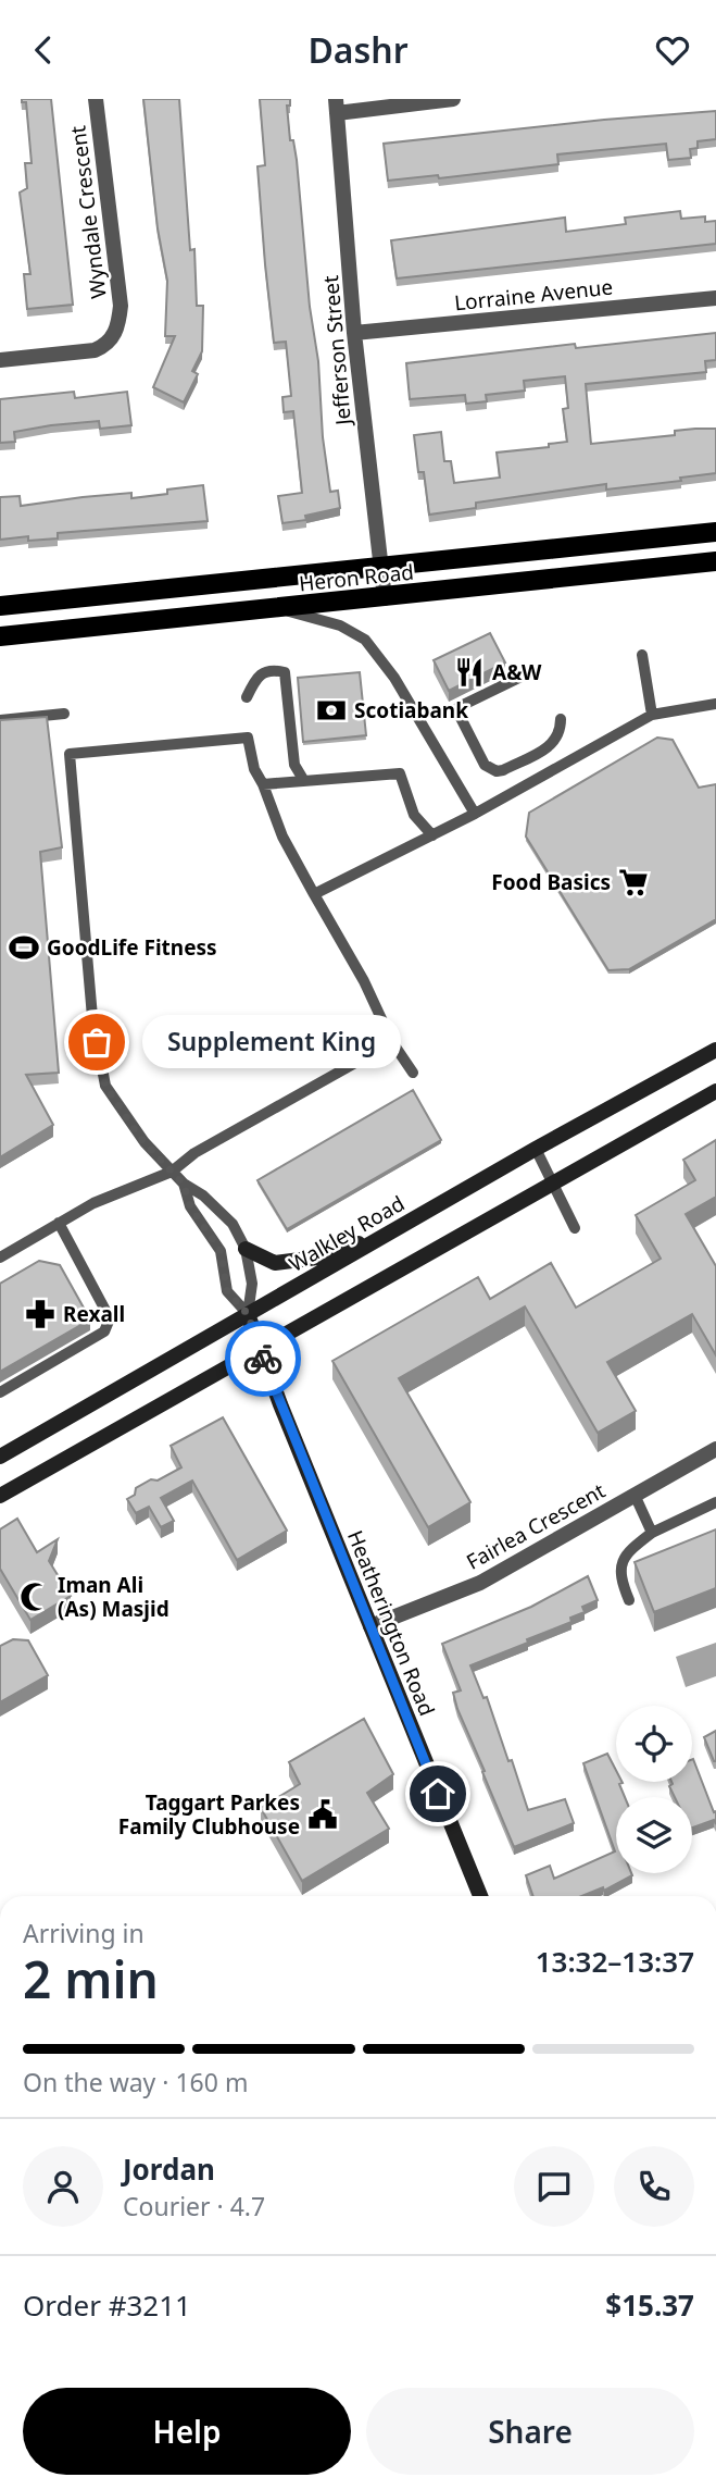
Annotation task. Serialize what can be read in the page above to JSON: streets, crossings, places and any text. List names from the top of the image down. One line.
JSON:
{"streets":{"main road":["Heron Road","Walkley Road","Heatherington Road"],"street":["Wyndale Crescent","Lorraine Avenue","Jefferson Street","Fairlea Crescent"]},"crossings":[["Lorraine Avenue","Jefferson Street"],["Jefferson Street","Heron Road"],["Walkley Road","Heatherington Road"],["Fairlea Crescent","Heatherington Road"]],"places":{"restaurant":["A&W"],"bank":["Scotiabank"],"supermarket":["Food Basics"],"sports":["GoodLife Fitness"],"other":["Supplement King"],"pharmacy":["Rexall"],"mosque":["Iman Ali (As) Masjid"],"public building":["Taggart Parkes Family Clubhouse"]},"page":{"header":"Dashr","bubble":"Supplement King","heading":["2 min","Arriving in","13:32–13:37"],"panel":["Jordan","Courier · 4.7","Order #3211","$15.37"],"bar":"On the way · 160 m","buttons":["Help","Share"]}}
